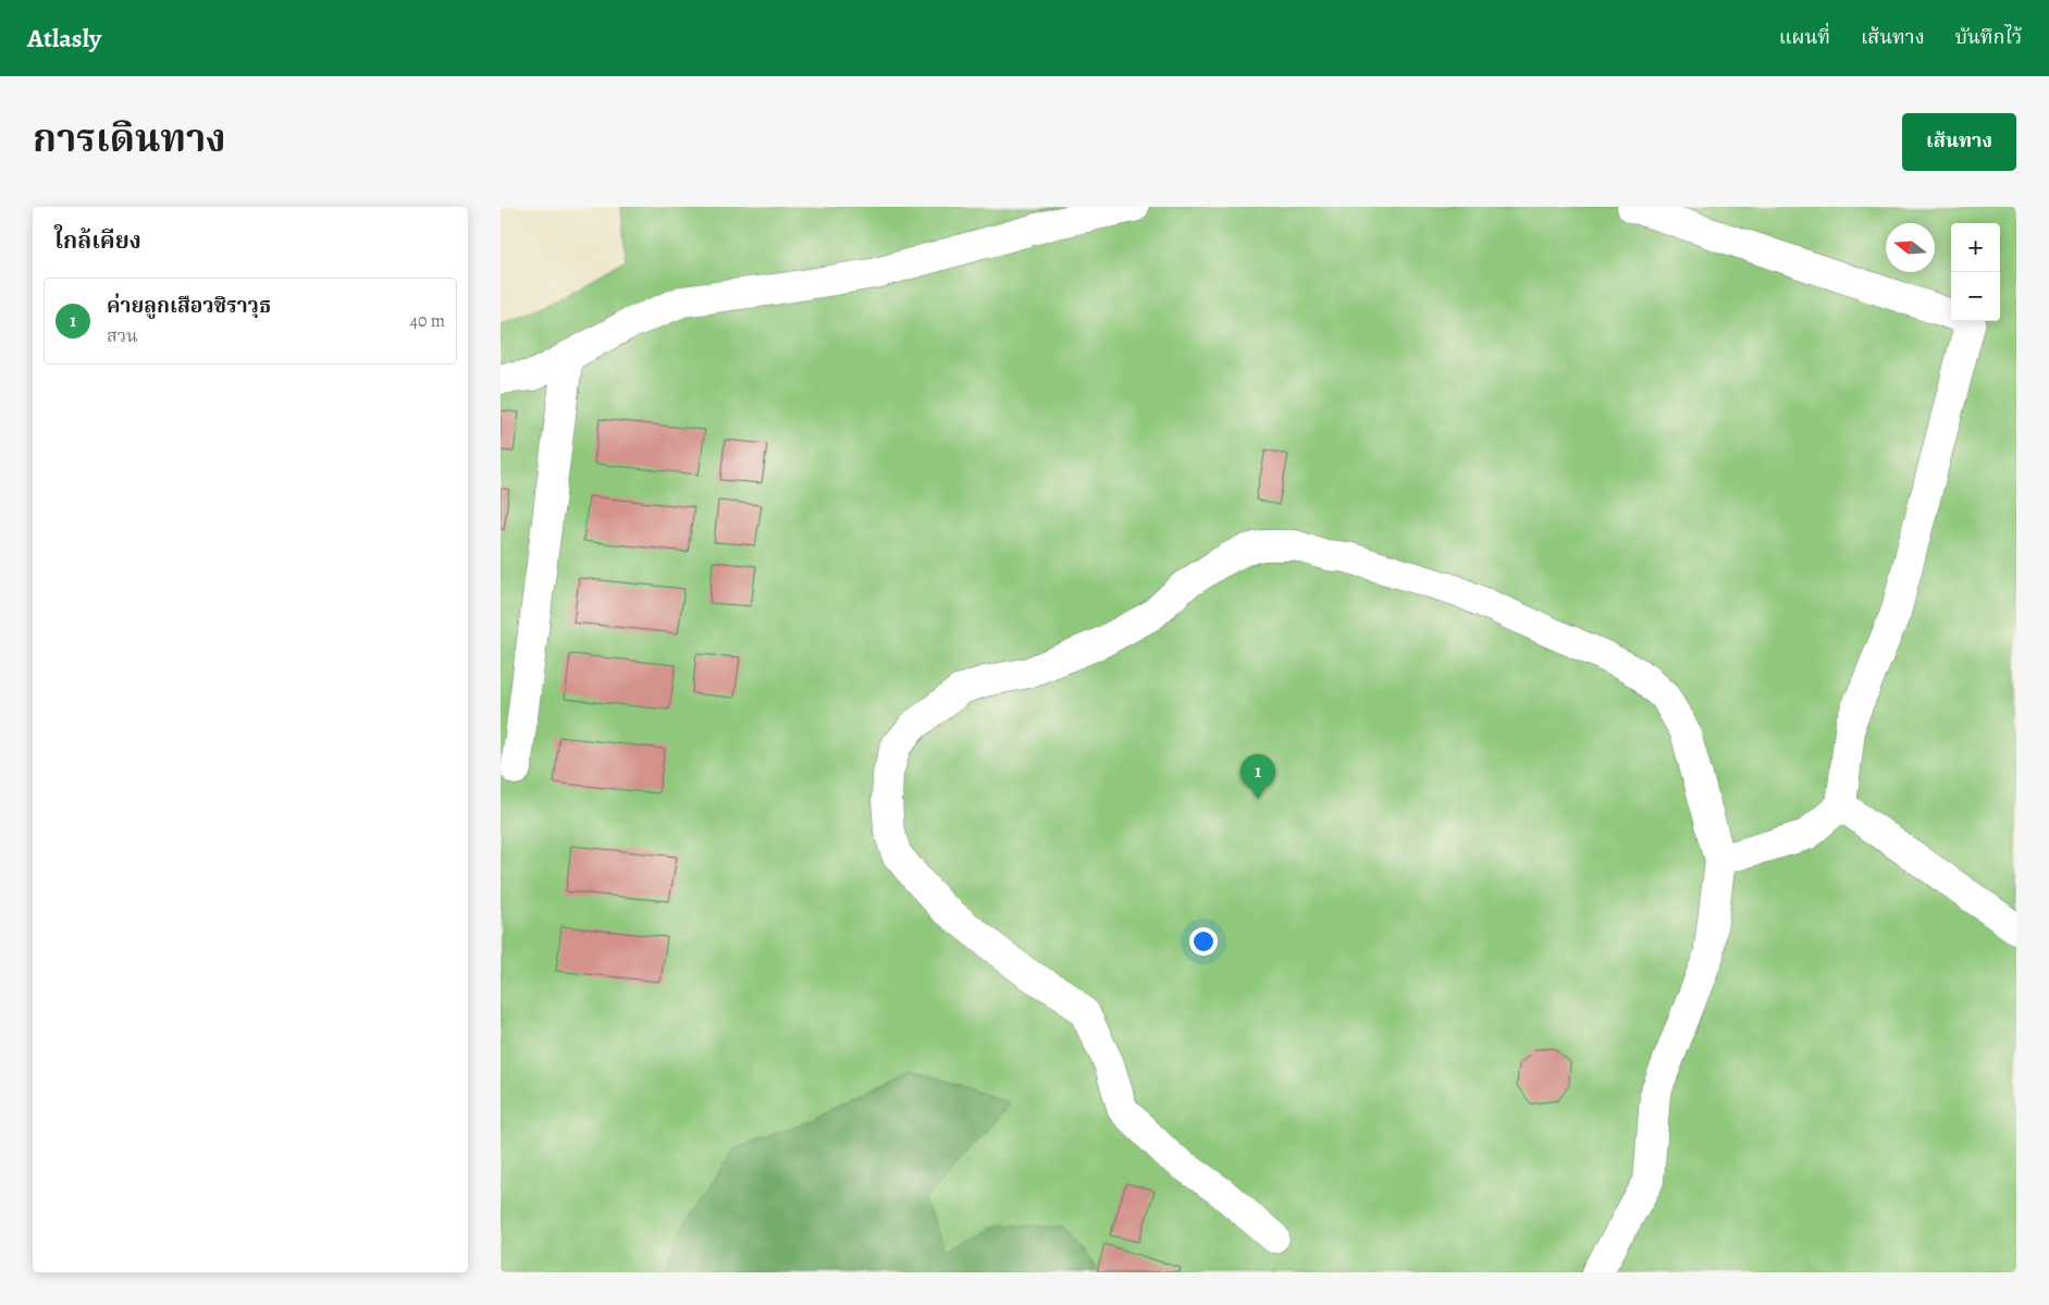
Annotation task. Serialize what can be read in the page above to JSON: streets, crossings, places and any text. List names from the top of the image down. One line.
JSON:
{"north":"left","page":{"header":"Atlasly","nav":["แผนที่","เส้นทาง","บันทึกไว้"],"title":"การเดินทาง","buttons":"เส้นทาง","heading":"ใกล้เคียง","map_buttons":["+","−"],"list":[{"mark":"1","name":"ค่ายลูกเสือวชิราวุธ","note":"สวน","value":"40 m"}],"pins":"1"}}
